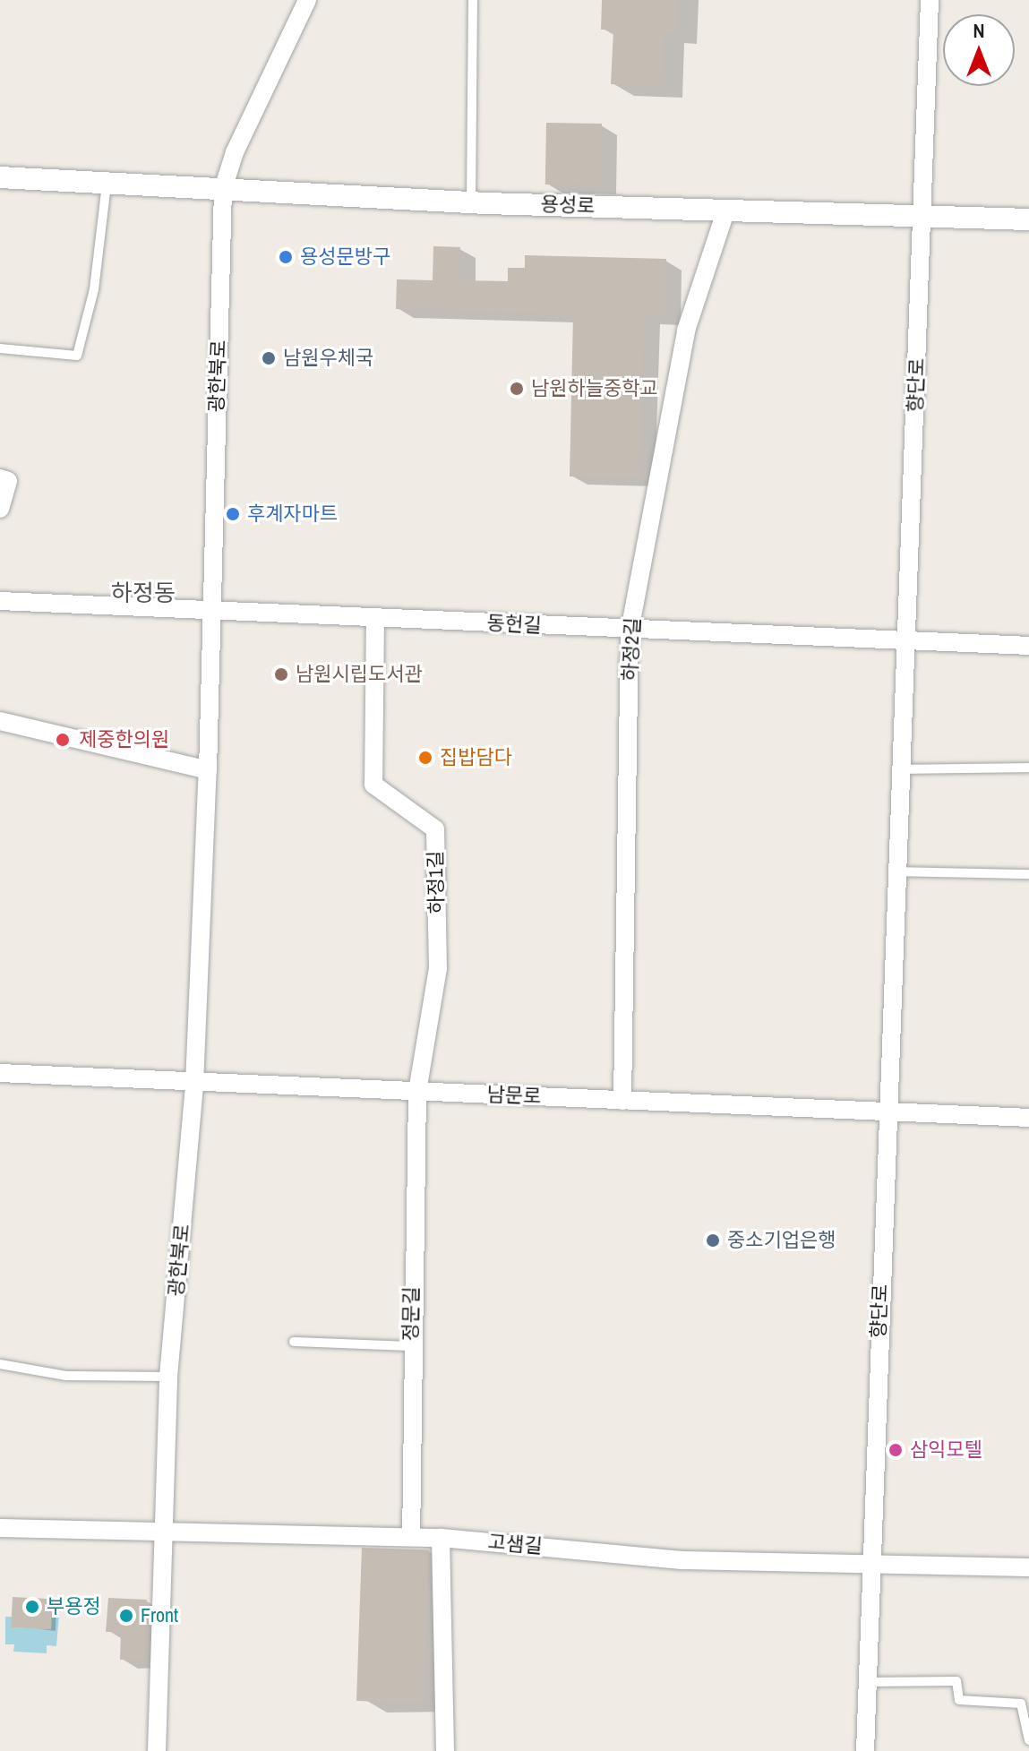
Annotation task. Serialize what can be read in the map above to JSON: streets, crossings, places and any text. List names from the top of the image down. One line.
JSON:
{"streets":{"street":["용성로","광한북로","향단로","동헌길","하정2길","하정1길","남문로","정문길","고샘길"]},"crossings":[["용성로","광한북로"],["용성로","향단로"],["용성로","하정2길"],["광한북로","동헌길"],["광한북로","남문로"],["광한북로","고샘길"],["향단로","동헌길"],["향단로","남문로"],["향단로","고샘길"],["동헌길","하정2길"],["동헌길","하정1길"],["하정2길","남문로"],["하정1길","남문로"],["하정1길","정문길"],["남문로","정문길"],["정문길","고샘길"]],"districts":["하정동"],"places":["용성문방구","남원우체국","남원하늘중학교","후계자마트","남원시립도서관","제중한의원","집밥담다","중소기업은행","삼익모텔","부용정","Front"],"north":"top"}
